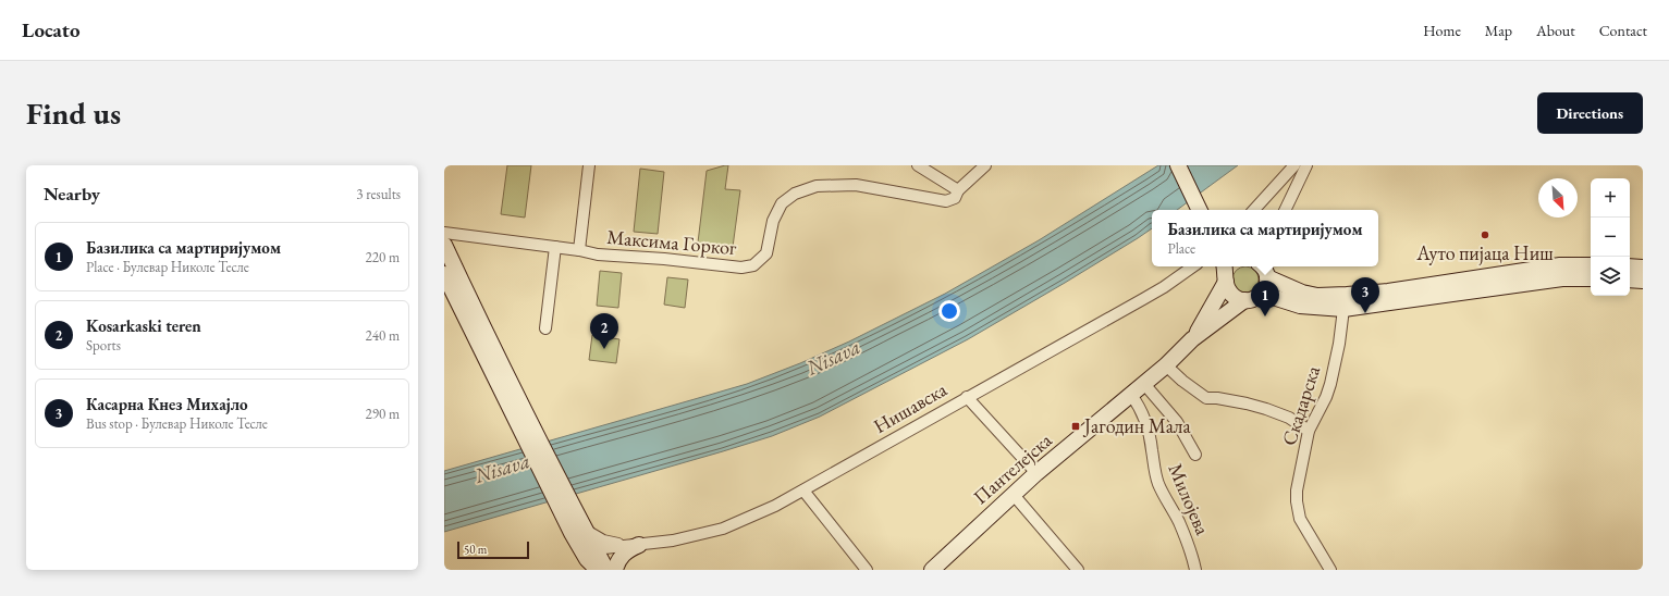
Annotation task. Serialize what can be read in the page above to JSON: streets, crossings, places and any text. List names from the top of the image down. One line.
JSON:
{"streets":{"main road":["Пантелејска"],"street":["Максима Горког","Скадарска","Нишавска","Милојева"]},"crossings":[["Пантелејска","Милојева"]],"water":["Nisava"],"places":{"other":["Ауто пијаца Ниш"],"transit":["Јагодин Мала"]},"scale_bar":"50 m","north":"bottom right","page":{"header":"Locato","nav":["Home","Map","About","Contact"],"buttons":"Directions","title":"Find us","heading":["Nearby","3 results"],"map_buttons":["+","−"],"popup":["Базилика са мартиријумом","Place"],"list":[{"mark":"1","name":"Базилика са мартиријумом","note":"Place · Булевар Николе Тесле","value":"220 m"},{"mark":"2","name":"Kosarkaski teren","note":"Sports","value":"240 m"},{"mark":"3","name":"Касарна Кнез Михајло","note":"Bus stop · Булевар Николе Тесле","value":"290 m"}],"pins":["3","1","2"],"scale":"50 m"}}
